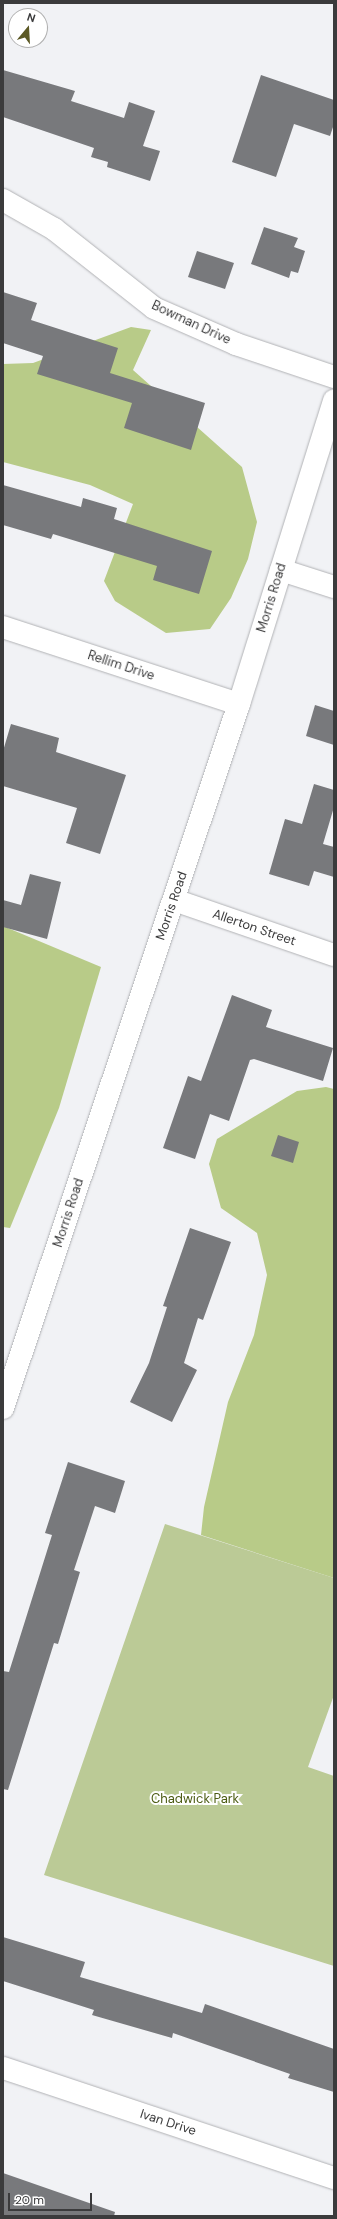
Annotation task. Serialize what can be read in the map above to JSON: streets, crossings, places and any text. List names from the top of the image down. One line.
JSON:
{"streets":{"street":["Bowman Drive","Morris Road","Rellim Drive","Allerton Street","Ivan Drive"]},"crossings":[["Morris Road","Rellim Drive"],["Morris Road","Allerton Street"]],"parks":["Chadwick Park"],"scale_bar":"20 m","north":"top"}
